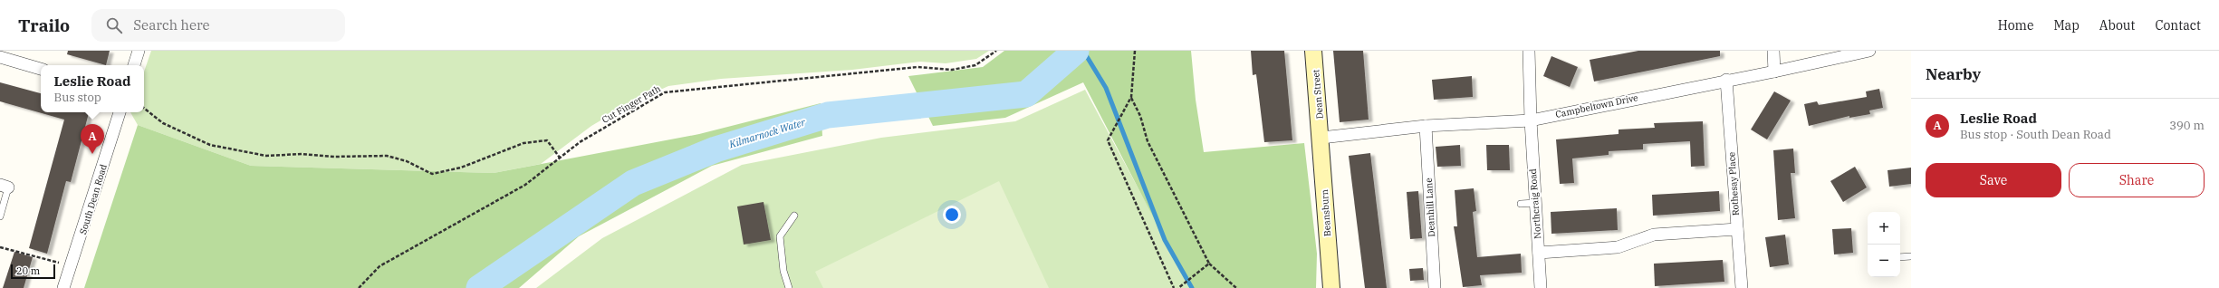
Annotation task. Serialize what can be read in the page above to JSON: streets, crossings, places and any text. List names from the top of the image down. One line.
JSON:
{"streets":{"main road":["Dean Street","Beansburn"],"street":["Campbeltown Drive","Rothesay Place","South Dean Road","Northcraig Road","Deanhill Lane"],"path":["Cut Finger Path"]},"crossings":[["Dean Street","Campbeltown Drive"],["Dean Street","Beansburn"],["Campbeltown Drive","Rothesay Place"],["Campbeltown Drive","Northcraig Road"],["Campbeltown Drive","Deanhill Lane"],["Campbeltown Drive","Beansburn"]],"water":["Kilmarnock Water"],"scale_bar":"20 m","page":{"header":"Trailo","search":"Search here","nav":["Home","Map","About","Contact"],"heading":"Nearby","popup":["Leslie Road","Bus stop"],"list":[{"mark":"A","name":"Leslie Road","note":"Bus stop · South Dean Road","value":"390 m"}],"pins":"A","buttons":["Save","Share"],"map_buttons":["+","−"],"scale":"20 m"}}
